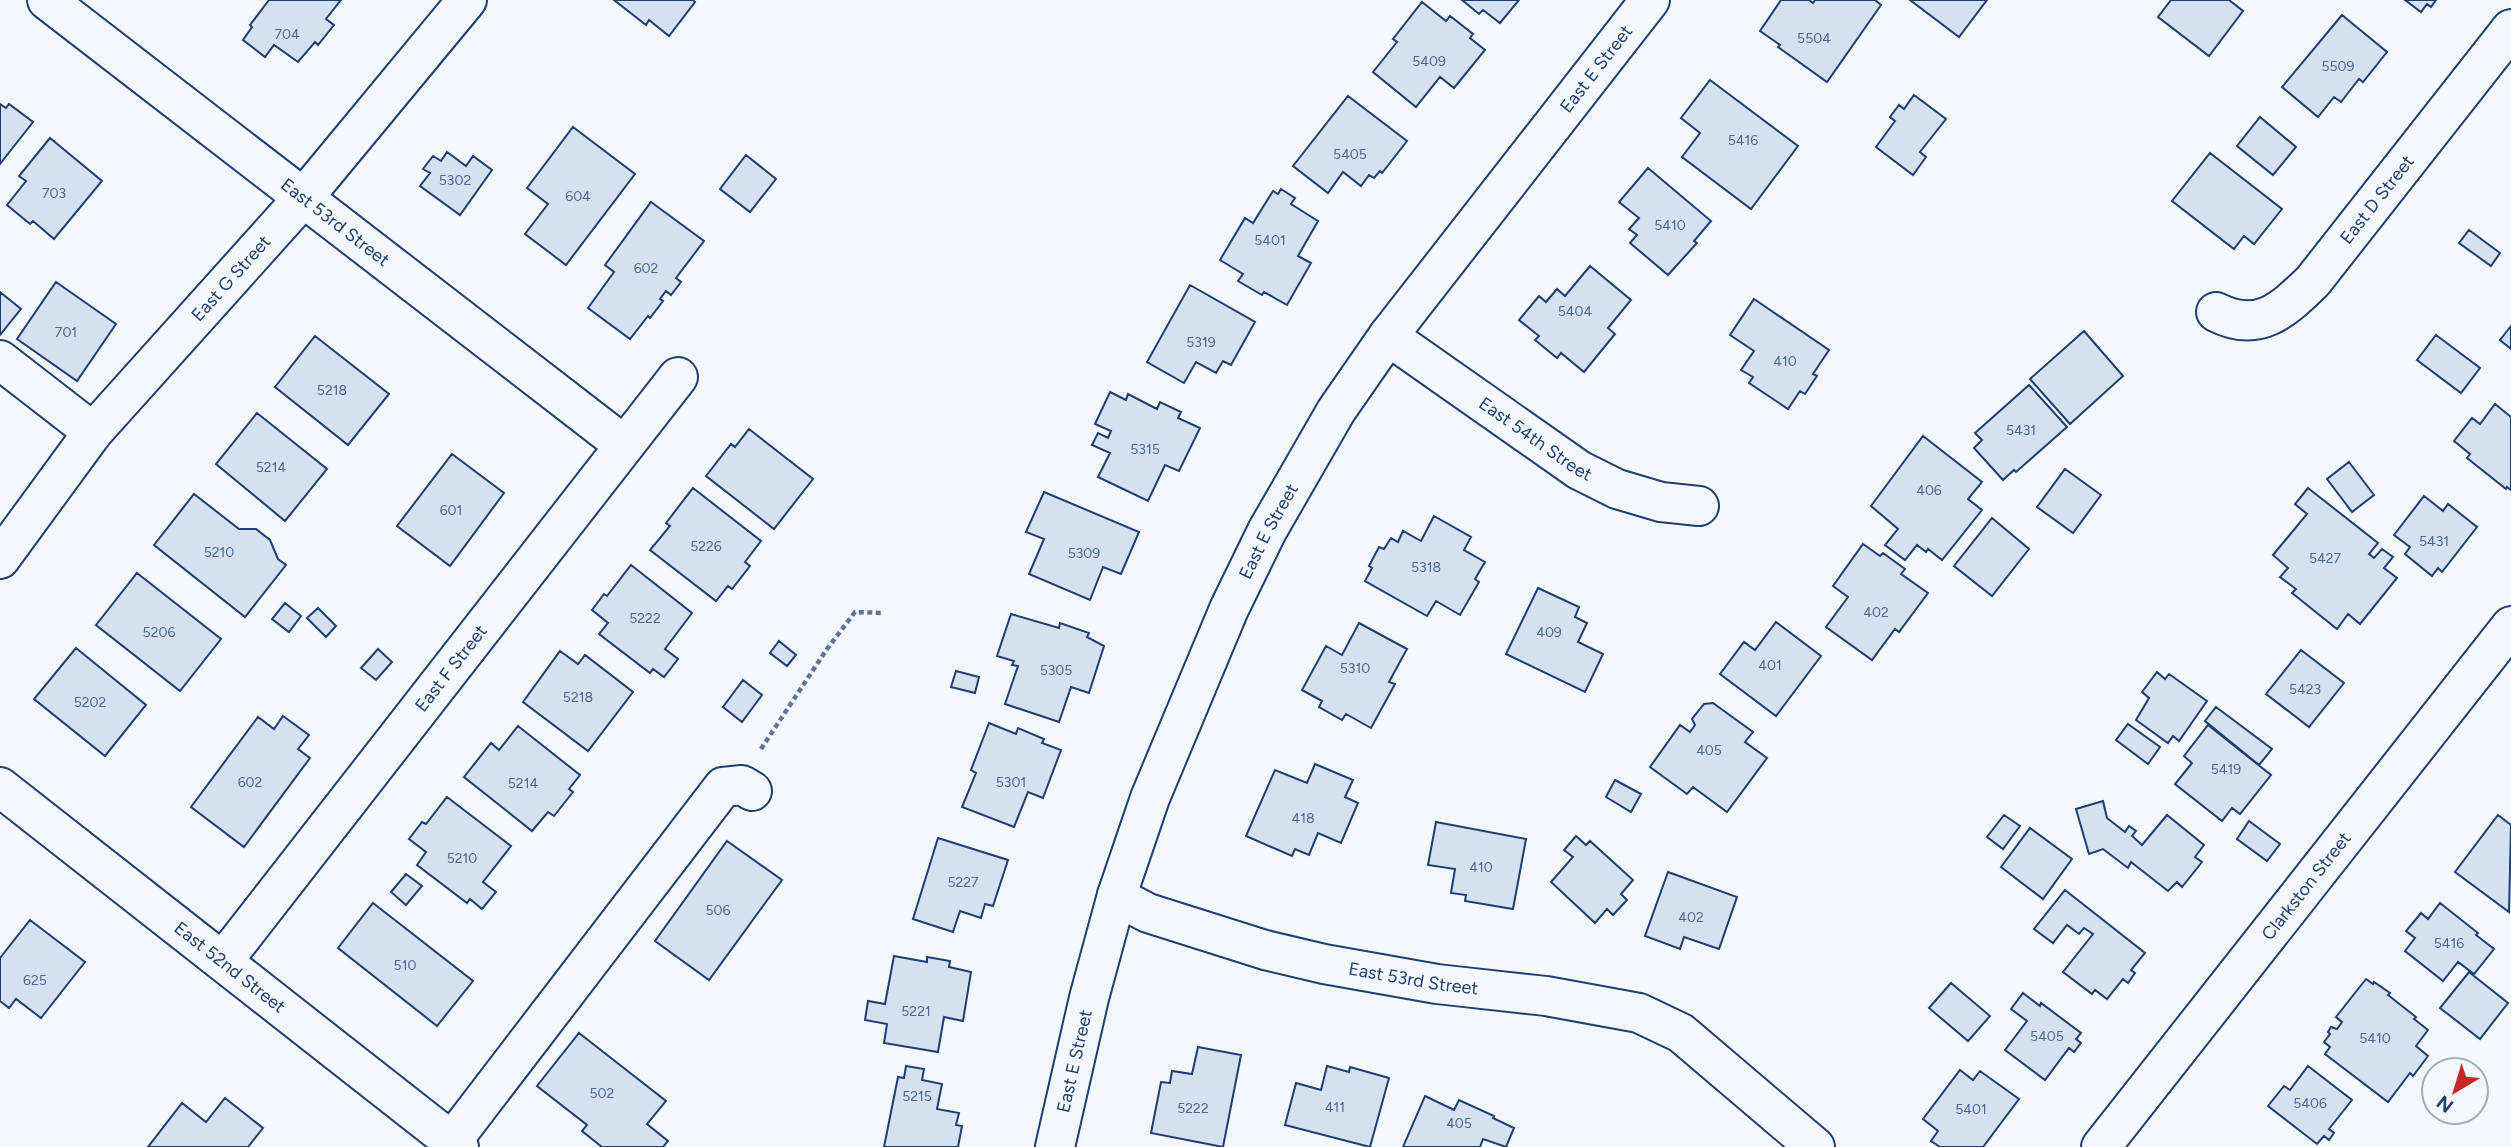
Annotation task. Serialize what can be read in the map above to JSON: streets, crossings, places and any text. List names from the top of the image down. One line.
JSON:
{"streets":{"street":["East E Street","East D Street","East 53rd Street","East G Street","East 54th Street","East F Street","Clarkston Street","East 52nd Street"]},"crossings":[["East E Street","East 53rd Street"],["East E Street","East 54th Street"],["East 53rd Street","East G Street"],["East 53rd Street","East F Street"],["East F Street","East 52nd Street"]],"house_numbers":["704","5504","5409","5509","5416","5405","5302","703","604","5410","5401","602","5404","701","5319","410","5218","5431","5315","5214","406","601","5431","5226","5210","5309","5427","5318","402","5222","5206","409","401","5310","5305","5423","5218","5202","405","5419","602","5301","5214","418","5210","410","5227","506","402","5416","510","625","5221","5405","5410","502","5215","5406","411","5222","5401","405"],"north":"bottom left"}
